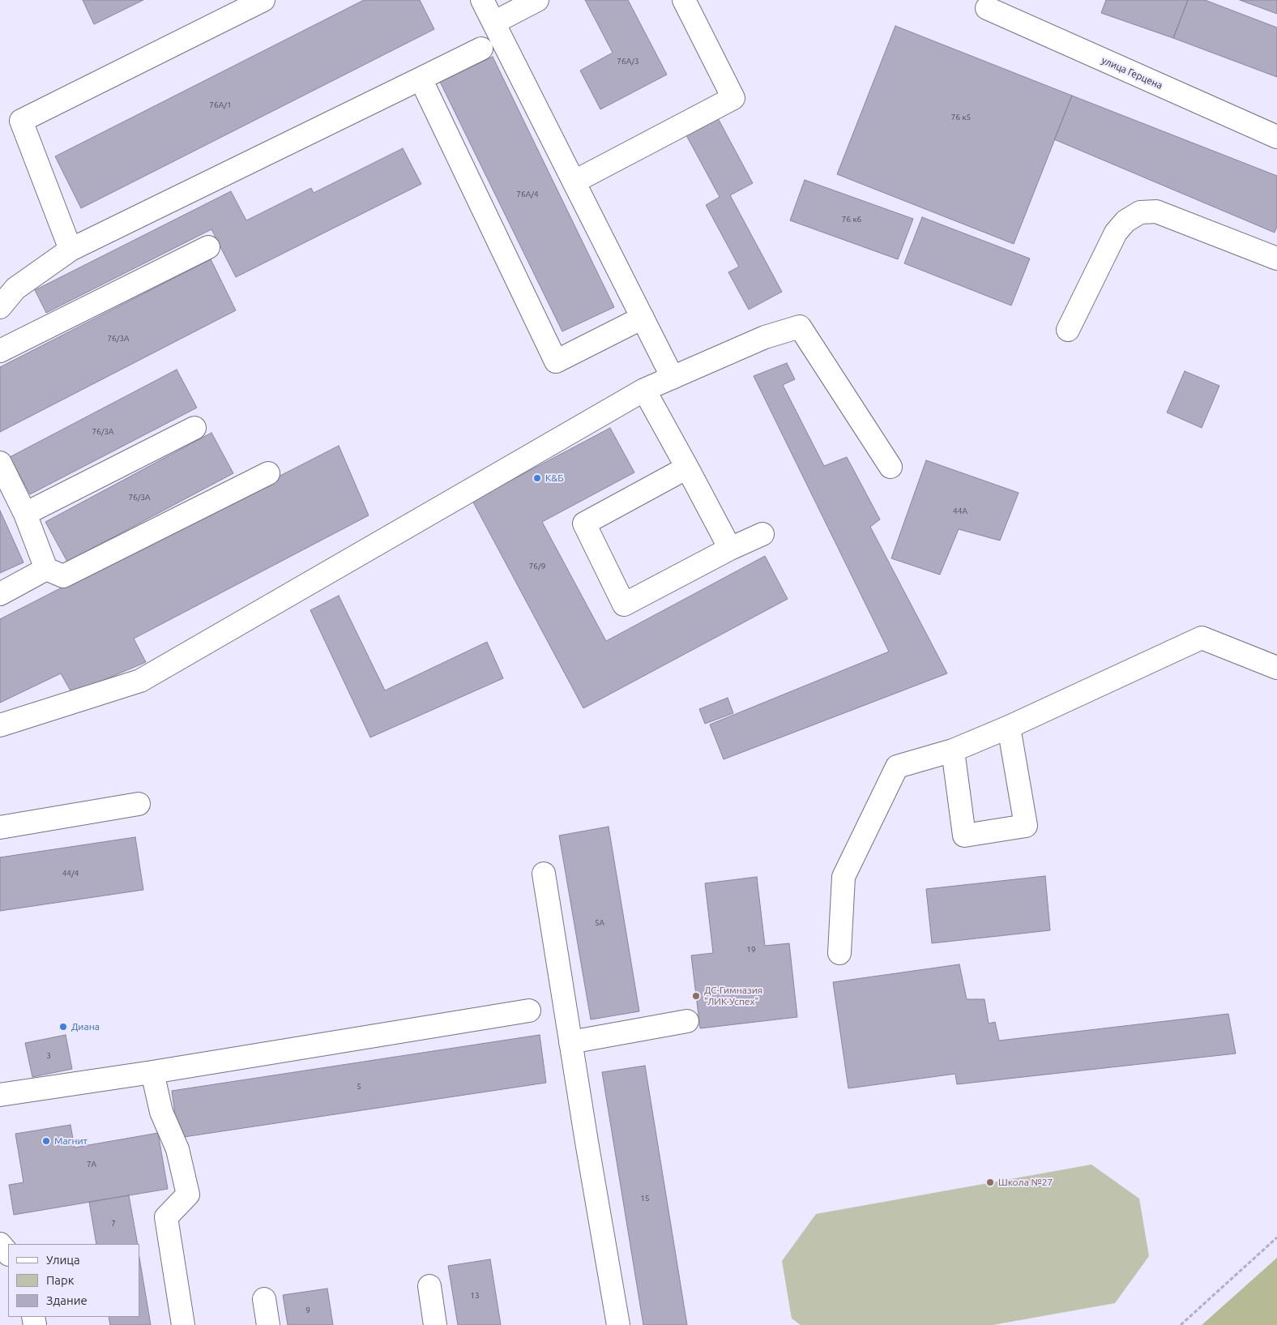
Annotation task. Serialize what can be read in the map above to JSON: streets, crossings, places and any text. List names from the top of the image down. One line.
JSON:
{"streets":{"street":["улица Герцена"]},"places":["К&Б","ДС-Гимназия \"ЛИК-Успех\"","Диана","Магнит","Школа №27"],"house_numbers":["76А/3","76А/1","76 к5","76А/4","76 к6","76/3А","76/3А","76/3А","44А","76/9","44/4","5А","19","3","5","7А","15","7","13","9"],"legend":["Улица","Парк","Здание"]}
